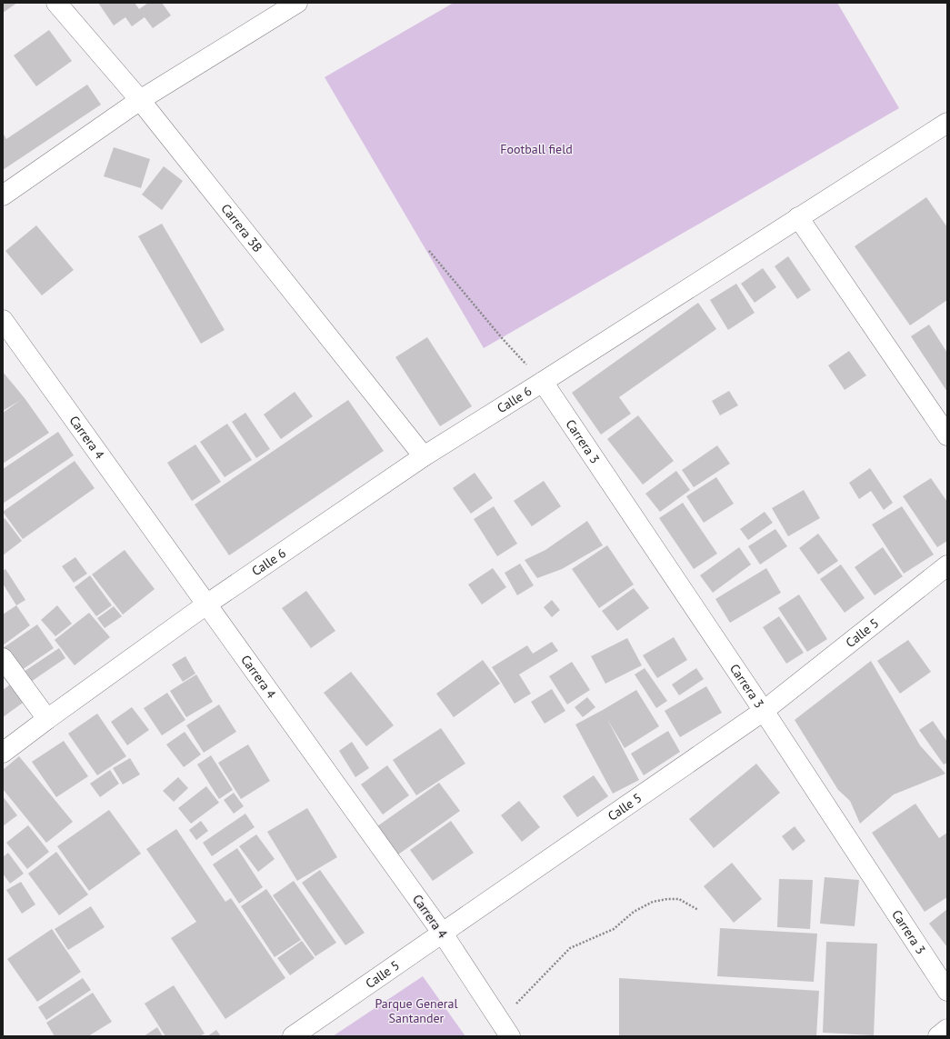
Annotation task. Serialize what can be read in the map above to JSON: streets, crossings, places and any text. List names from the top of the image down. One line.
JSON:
{"streets":{"street":["Carrera 3B","Calle 6","Carrera 4","Carrera 3","Calle 5"]},"crossings":[["Carrera 3B","Calle 6"],["Calle 6","Carrera 4"],["Calle 6","Carrera 3"],["Carrera 4","Calle 5"],["Carrera 3","Calle 5"]],"parks":["Football field","Parque General Santander"]}
